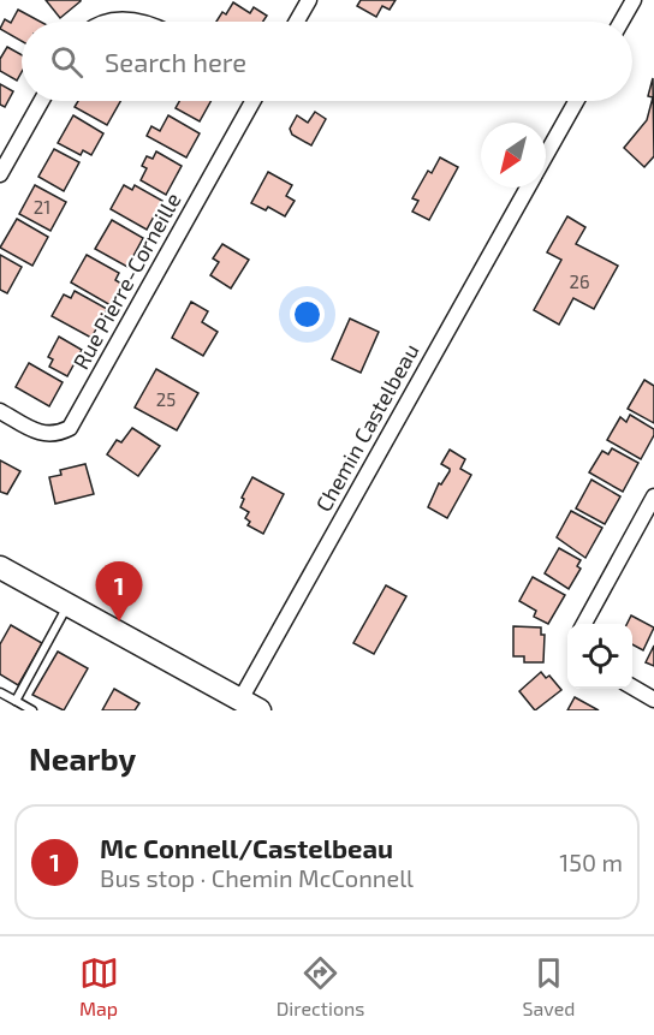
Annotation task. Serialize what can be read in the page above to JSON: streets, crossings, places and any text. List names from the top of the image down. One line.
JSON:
{"streets":{"street":["Rue Pierre-Corneille","Chemin Castelbeau"]},"house_numbers":["21","26","25"],"north":"bottom left","page":{"search":"Search here","pins":"1","heading":"Nearby","list":[{"mark":"1","name":"Mc Connell/Castelbeau","note":"Bus stop · Chemin McConnell","value":"150 m"}],"nav":["Map","Directions","Saved"]}}
